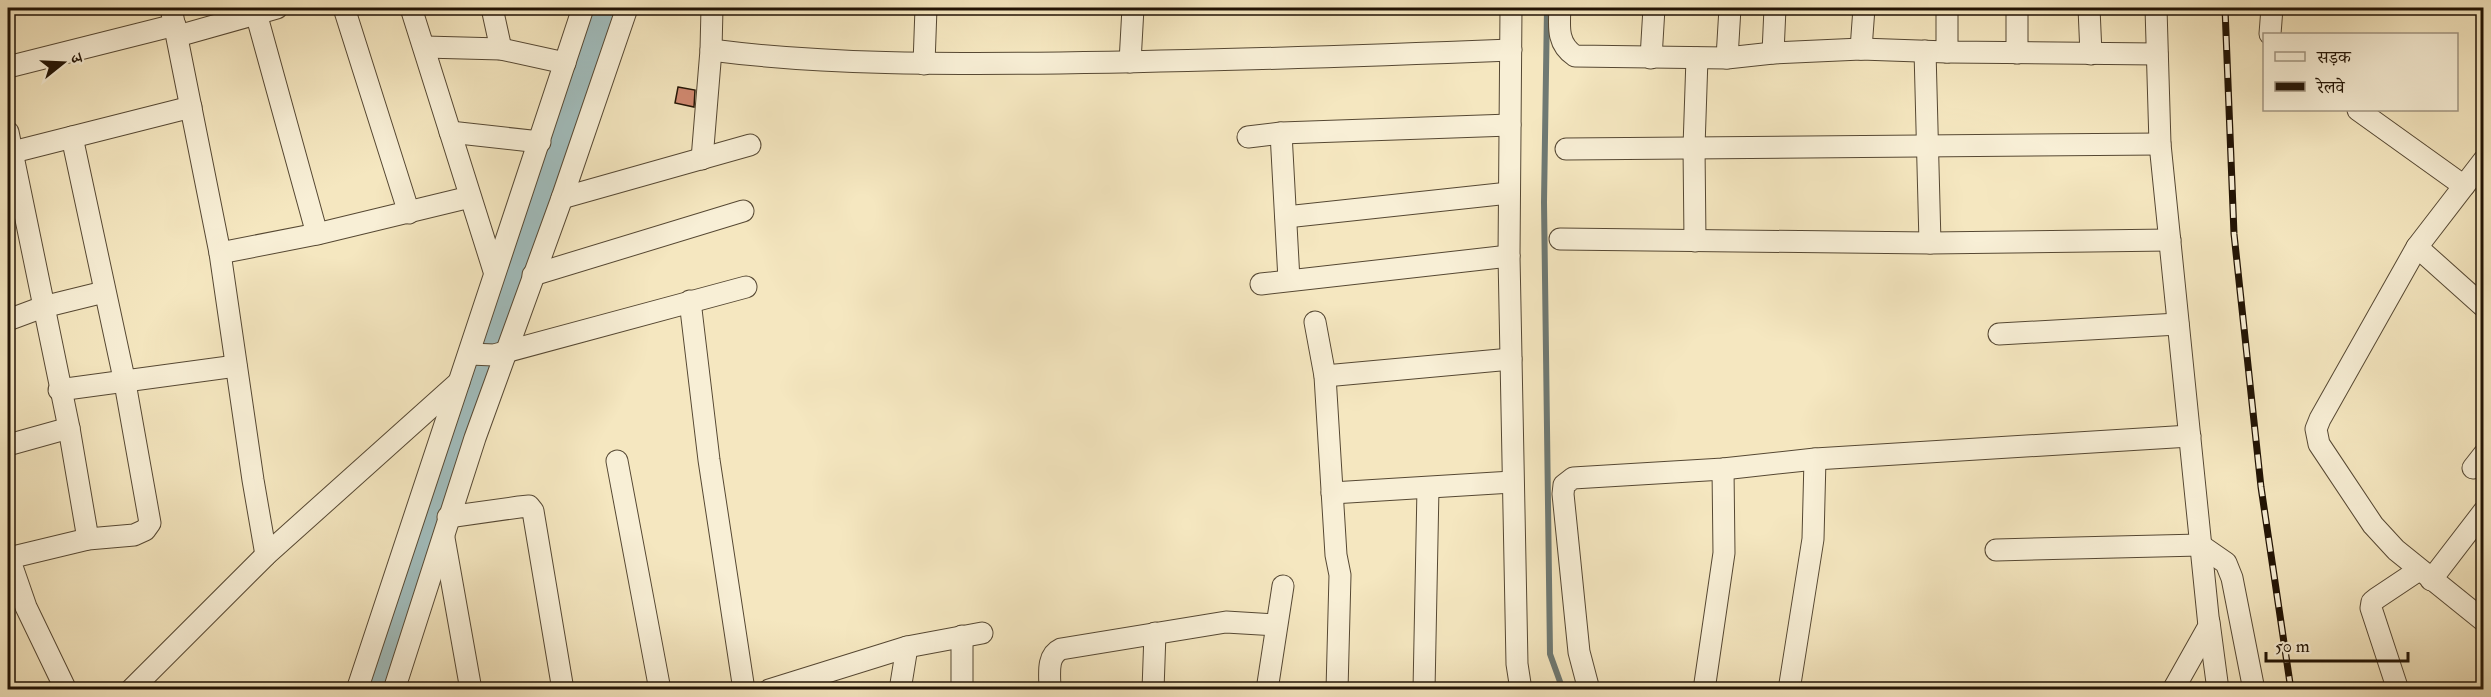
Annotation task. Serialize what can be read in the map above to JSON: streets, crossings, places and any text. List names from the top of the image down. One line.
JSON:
{"legend":["सड़क","रेलवे"],"scale_bar":"50 m","north":"right"}
